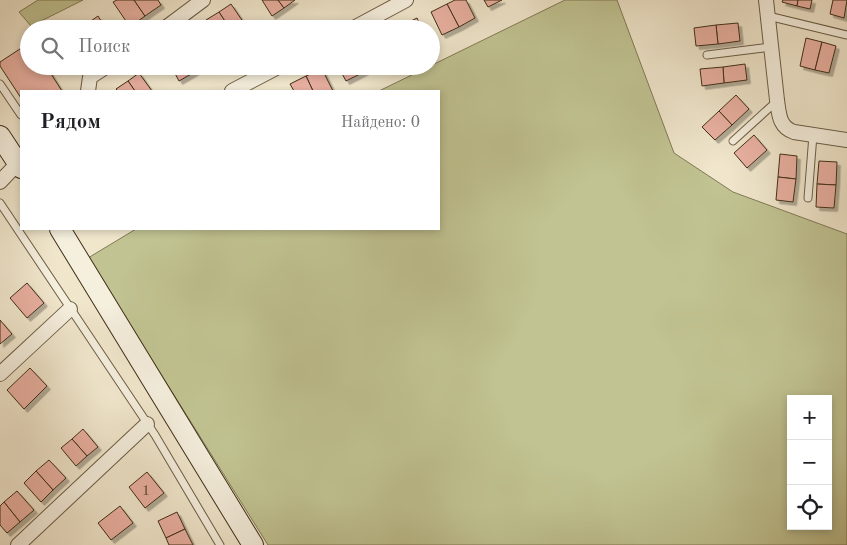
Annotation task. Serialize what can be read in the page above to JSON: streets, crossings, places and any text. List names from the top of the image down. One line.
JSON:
{"house_numbers":["1"],"page":{"search":"Поиск","heading":["Рядом","Найдено: 0"],"map_buttons":["+","−"]}}
